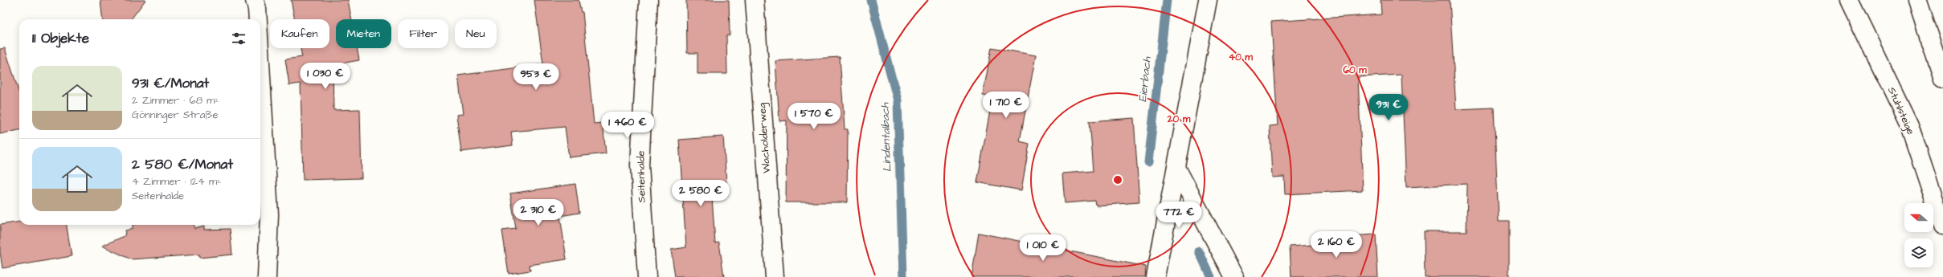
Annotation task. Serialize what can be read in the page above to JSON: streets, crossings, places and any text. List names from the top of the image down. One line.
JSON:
{"streets":{"street":["Stuhlsteige","Wacholderweg","Seitenhalde"]},"water":["Eierbach","Lindentalbach"],"north":"left","page":{"chip":["Kaufen","Mieten","Filter","Neu"],"heading":"11 Objekte","list":[{"name":"931 €/Monat","note":"2 Zimmer · 68 m² · Gönninger Straße"},{"name":"2 580 €/Monat","note":"4 Zimmer · 124 m² · Seitenhalde"}],"price":["1 030 €","953 €","1 710 €","931 €","1 570 €","1 460 €","2 580 €","2 310 €","772 €","2 160 €","1 010 €"]},"rings":["40 m","60 m","20 m"]}
